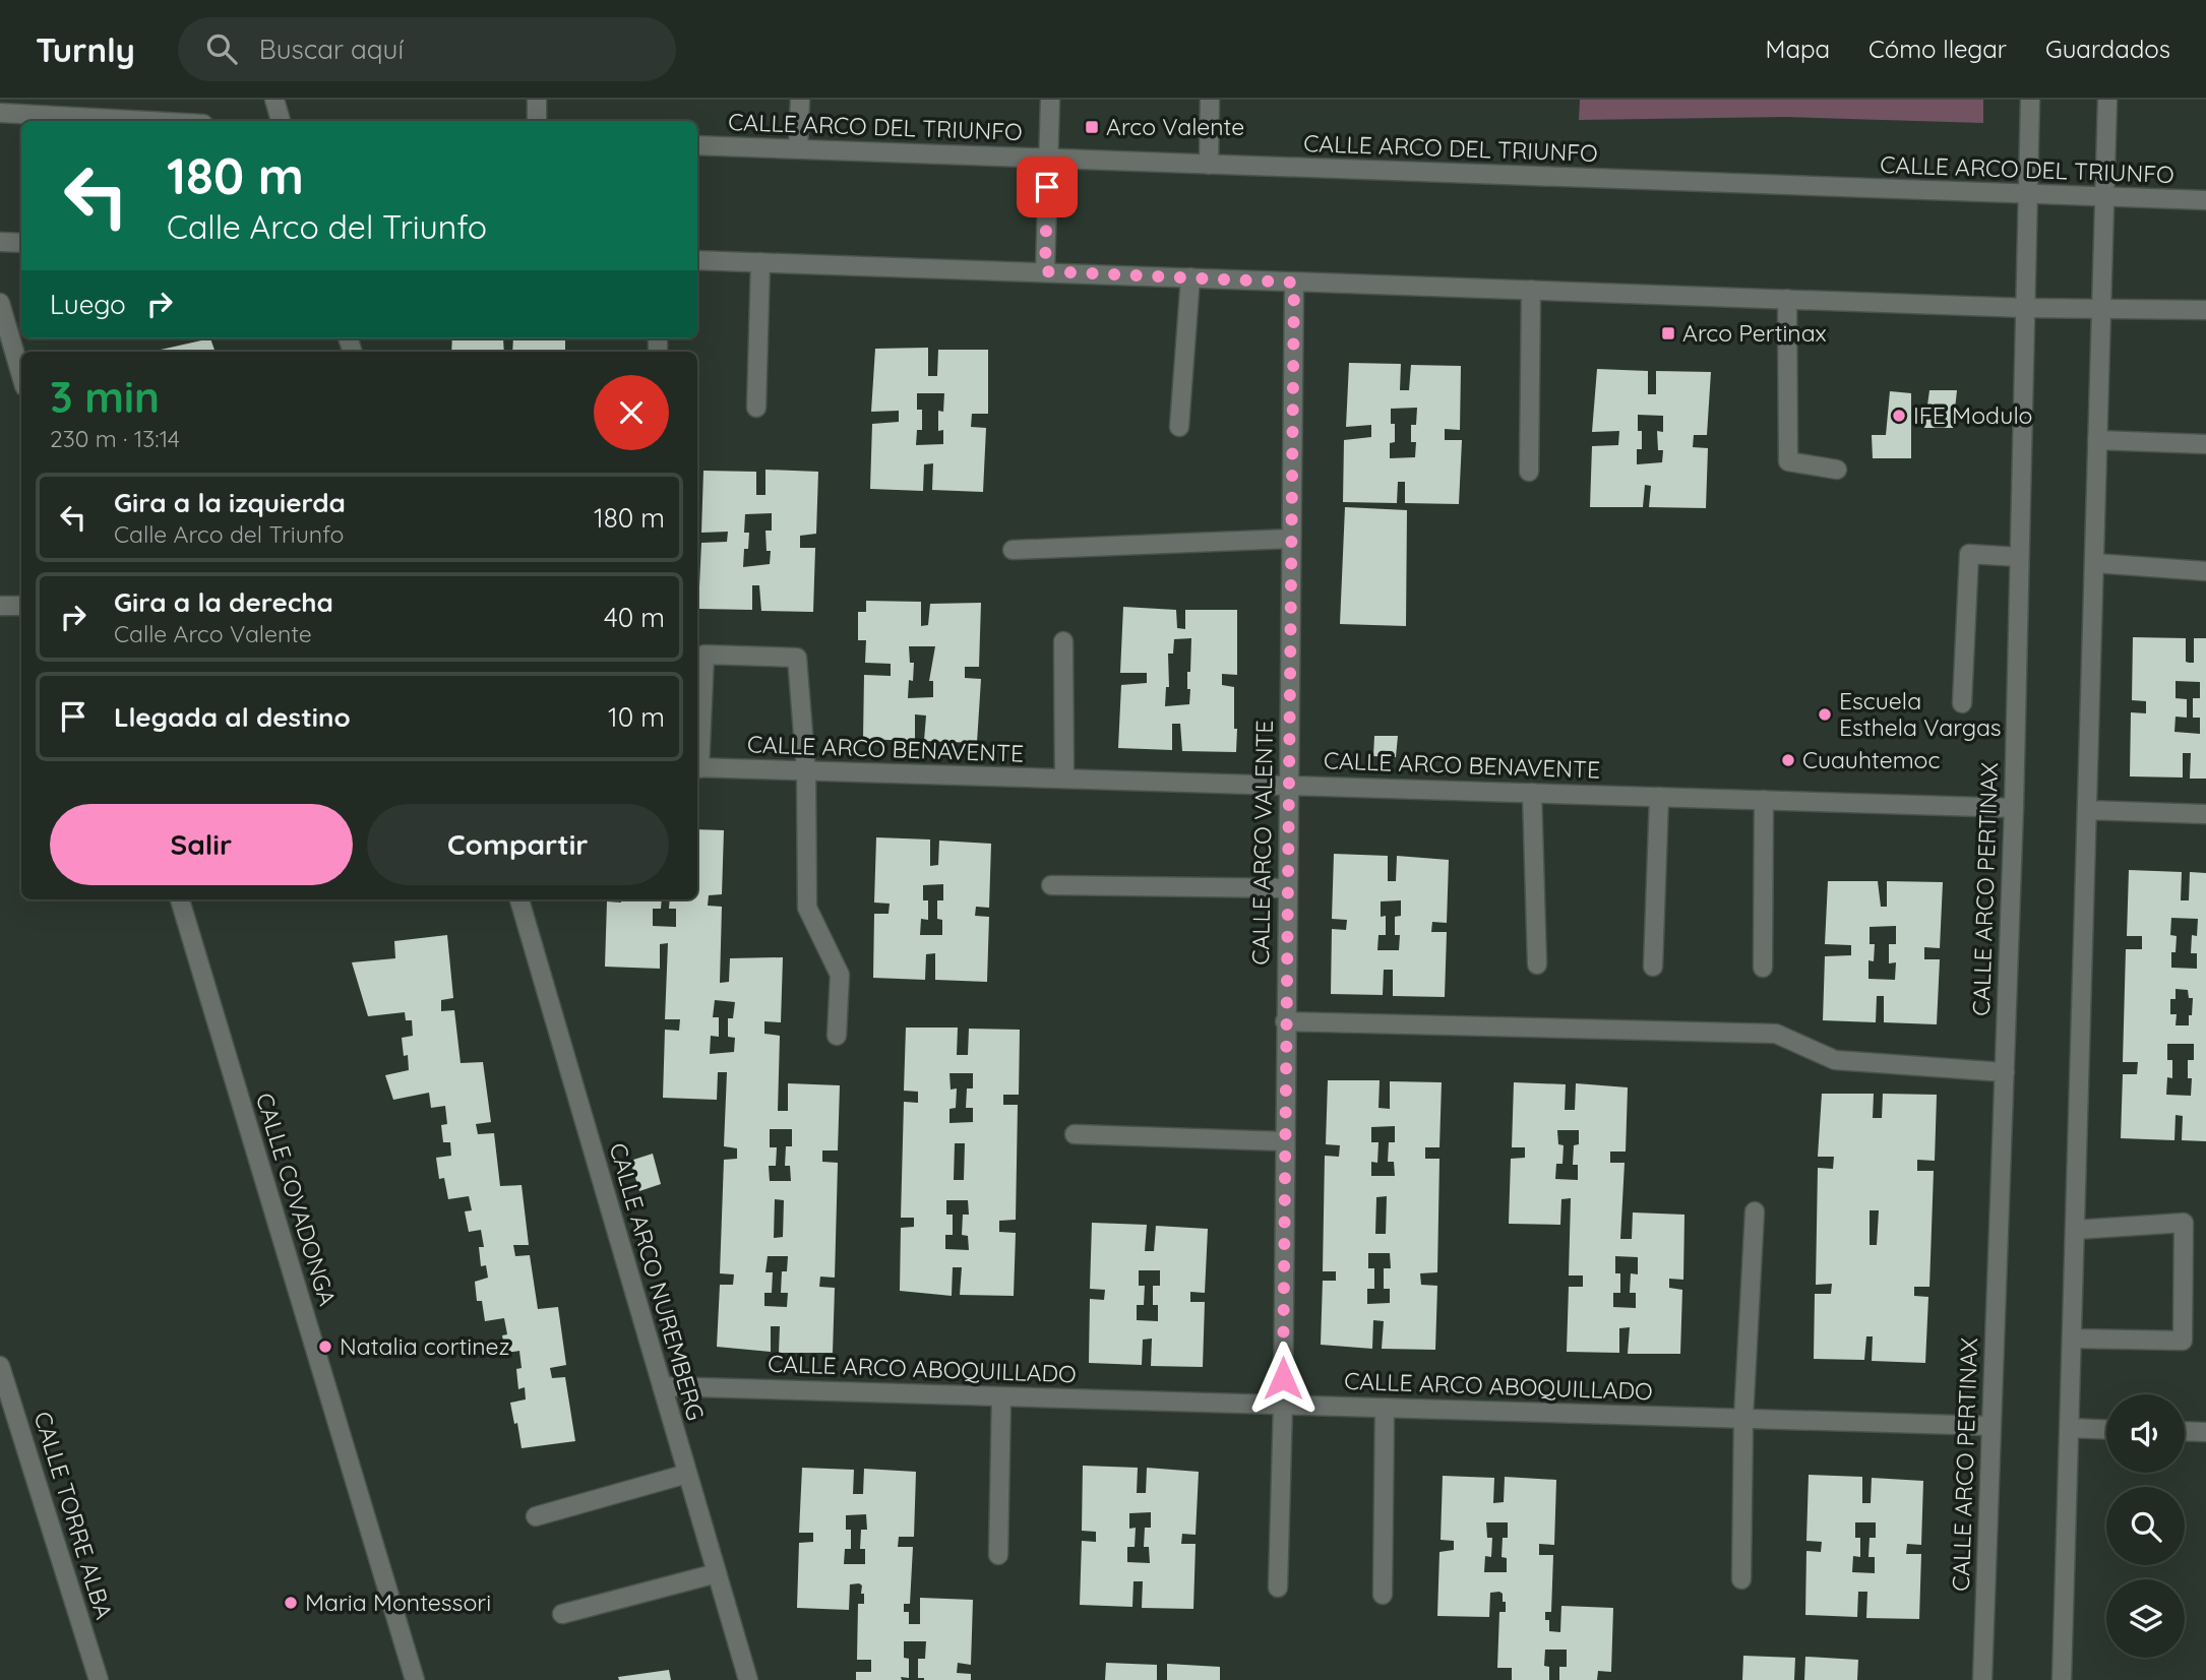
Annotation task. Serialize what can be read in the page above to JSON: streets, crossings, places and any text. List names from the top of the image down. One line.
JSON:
{"streets":{"street":["CALLE ARCO DEL TRIUNFO","CALLE ARCO BENAVENTE","CALLE ARCO VALENTE","CALLE ARCO PERTINAX","CALLE COVADONGA","CALLE ARCO NUREMBERG","CALLE ARCO ABOQUILLADO","CALLE TORRE ALBA"]},"crossings":[["CALLE ARCO DEL TRIUNFO","CALLE ARCO PERTINAX"],["CALLE ARCO BENAVENTE","CALLE ARCO VALENTE"],["CALLE ARCO BENAVENTE","CALLE ARCO PERTINAX"],["CALLE ARCO VALENTE","CALLE ARCO ABOQUILLADO"],["CALLE ARCO PERTINAX","CALLE ARCO ABOQUILLADO"],["CALLE ARCO NUREMBERG","CALLE ARCO ABOQUILLADO"]],"places":{"transit":["Arco Valente","Arco Pertinax"],"other":["IFE Modulo","Escuela Esthela Vargas","Cuauhtemoc","Natalia cortinez","Maria Montessori"]},"page":{"header":"Turnly","search":"Buscar aquí","nav":["Mapa","Cómo llegar","Guardados"],"turn":["180 m","Calle Arco del Triunfo"],"then":"Luego","heading":["3 min","230 m · 13:14"],"list":[{"name":"Gira a la izquierda","note":"Calle Arco del Triunfo","value":"180 m"},{"name":"Gira a la derecha","note":"Calle Arco Valente","value":"40 m"},{"name":"Llegada al destino","value":"10 m"}],"buttons":["Salir","Compartir"]}}
